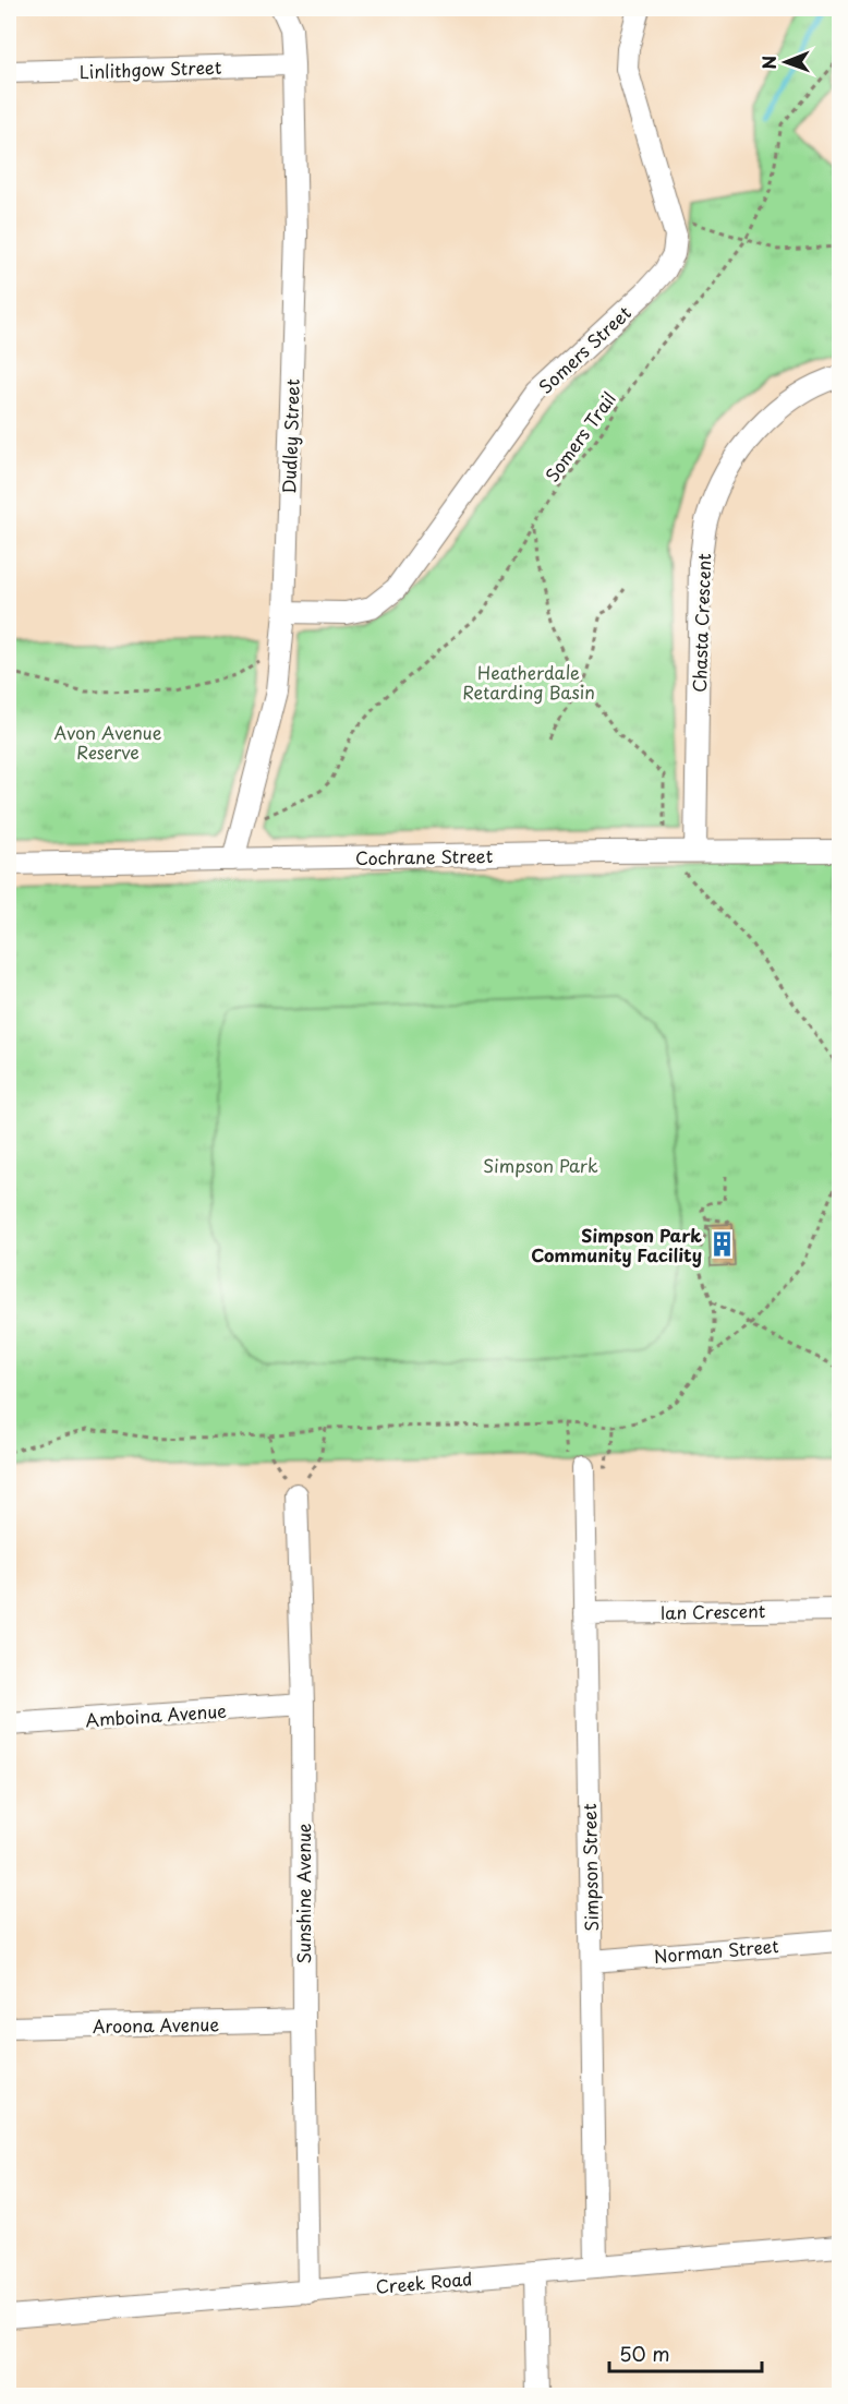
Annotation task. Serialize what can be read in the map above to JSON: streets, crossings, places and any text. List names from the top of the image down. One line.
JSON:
{"streets":{"street":["Linlithgow Street","Somers Street","Dudley Street","Chasta Crescent","Cochrane Street","Ian Crescent","Amboina Avenue","Simpson Street","Sunshine Avenue","Norman Street","Aroona Avenue","Creek Road"],"path":["Somers Trail"]},"crossings":[["Linlithgow Street","Dudley Street"],["Somers Street","Dudley Street"],["Dudley Street","Somers Trail"],["Dudley Street","Cochrane Street"],["Chasta Crescent","Cochrane Street"],["Ian Crescent","Simpson Street"],["Amboina Avenue","Sunshine Avenue"],["Simpson Street","Norman Street"],["Simpson Street","Creek Road"],["Sunshine Avenue","Aroona Avenue"],["Sunshine Avenue","Creek Road"]],"parks":["Heatherdale Retarding Basin","Avon Avenue Reserve","Simpson Park"],"places":{"building":["Simpson Park Community Facility"]},"scale_bar":"50 m","north":"left"}
